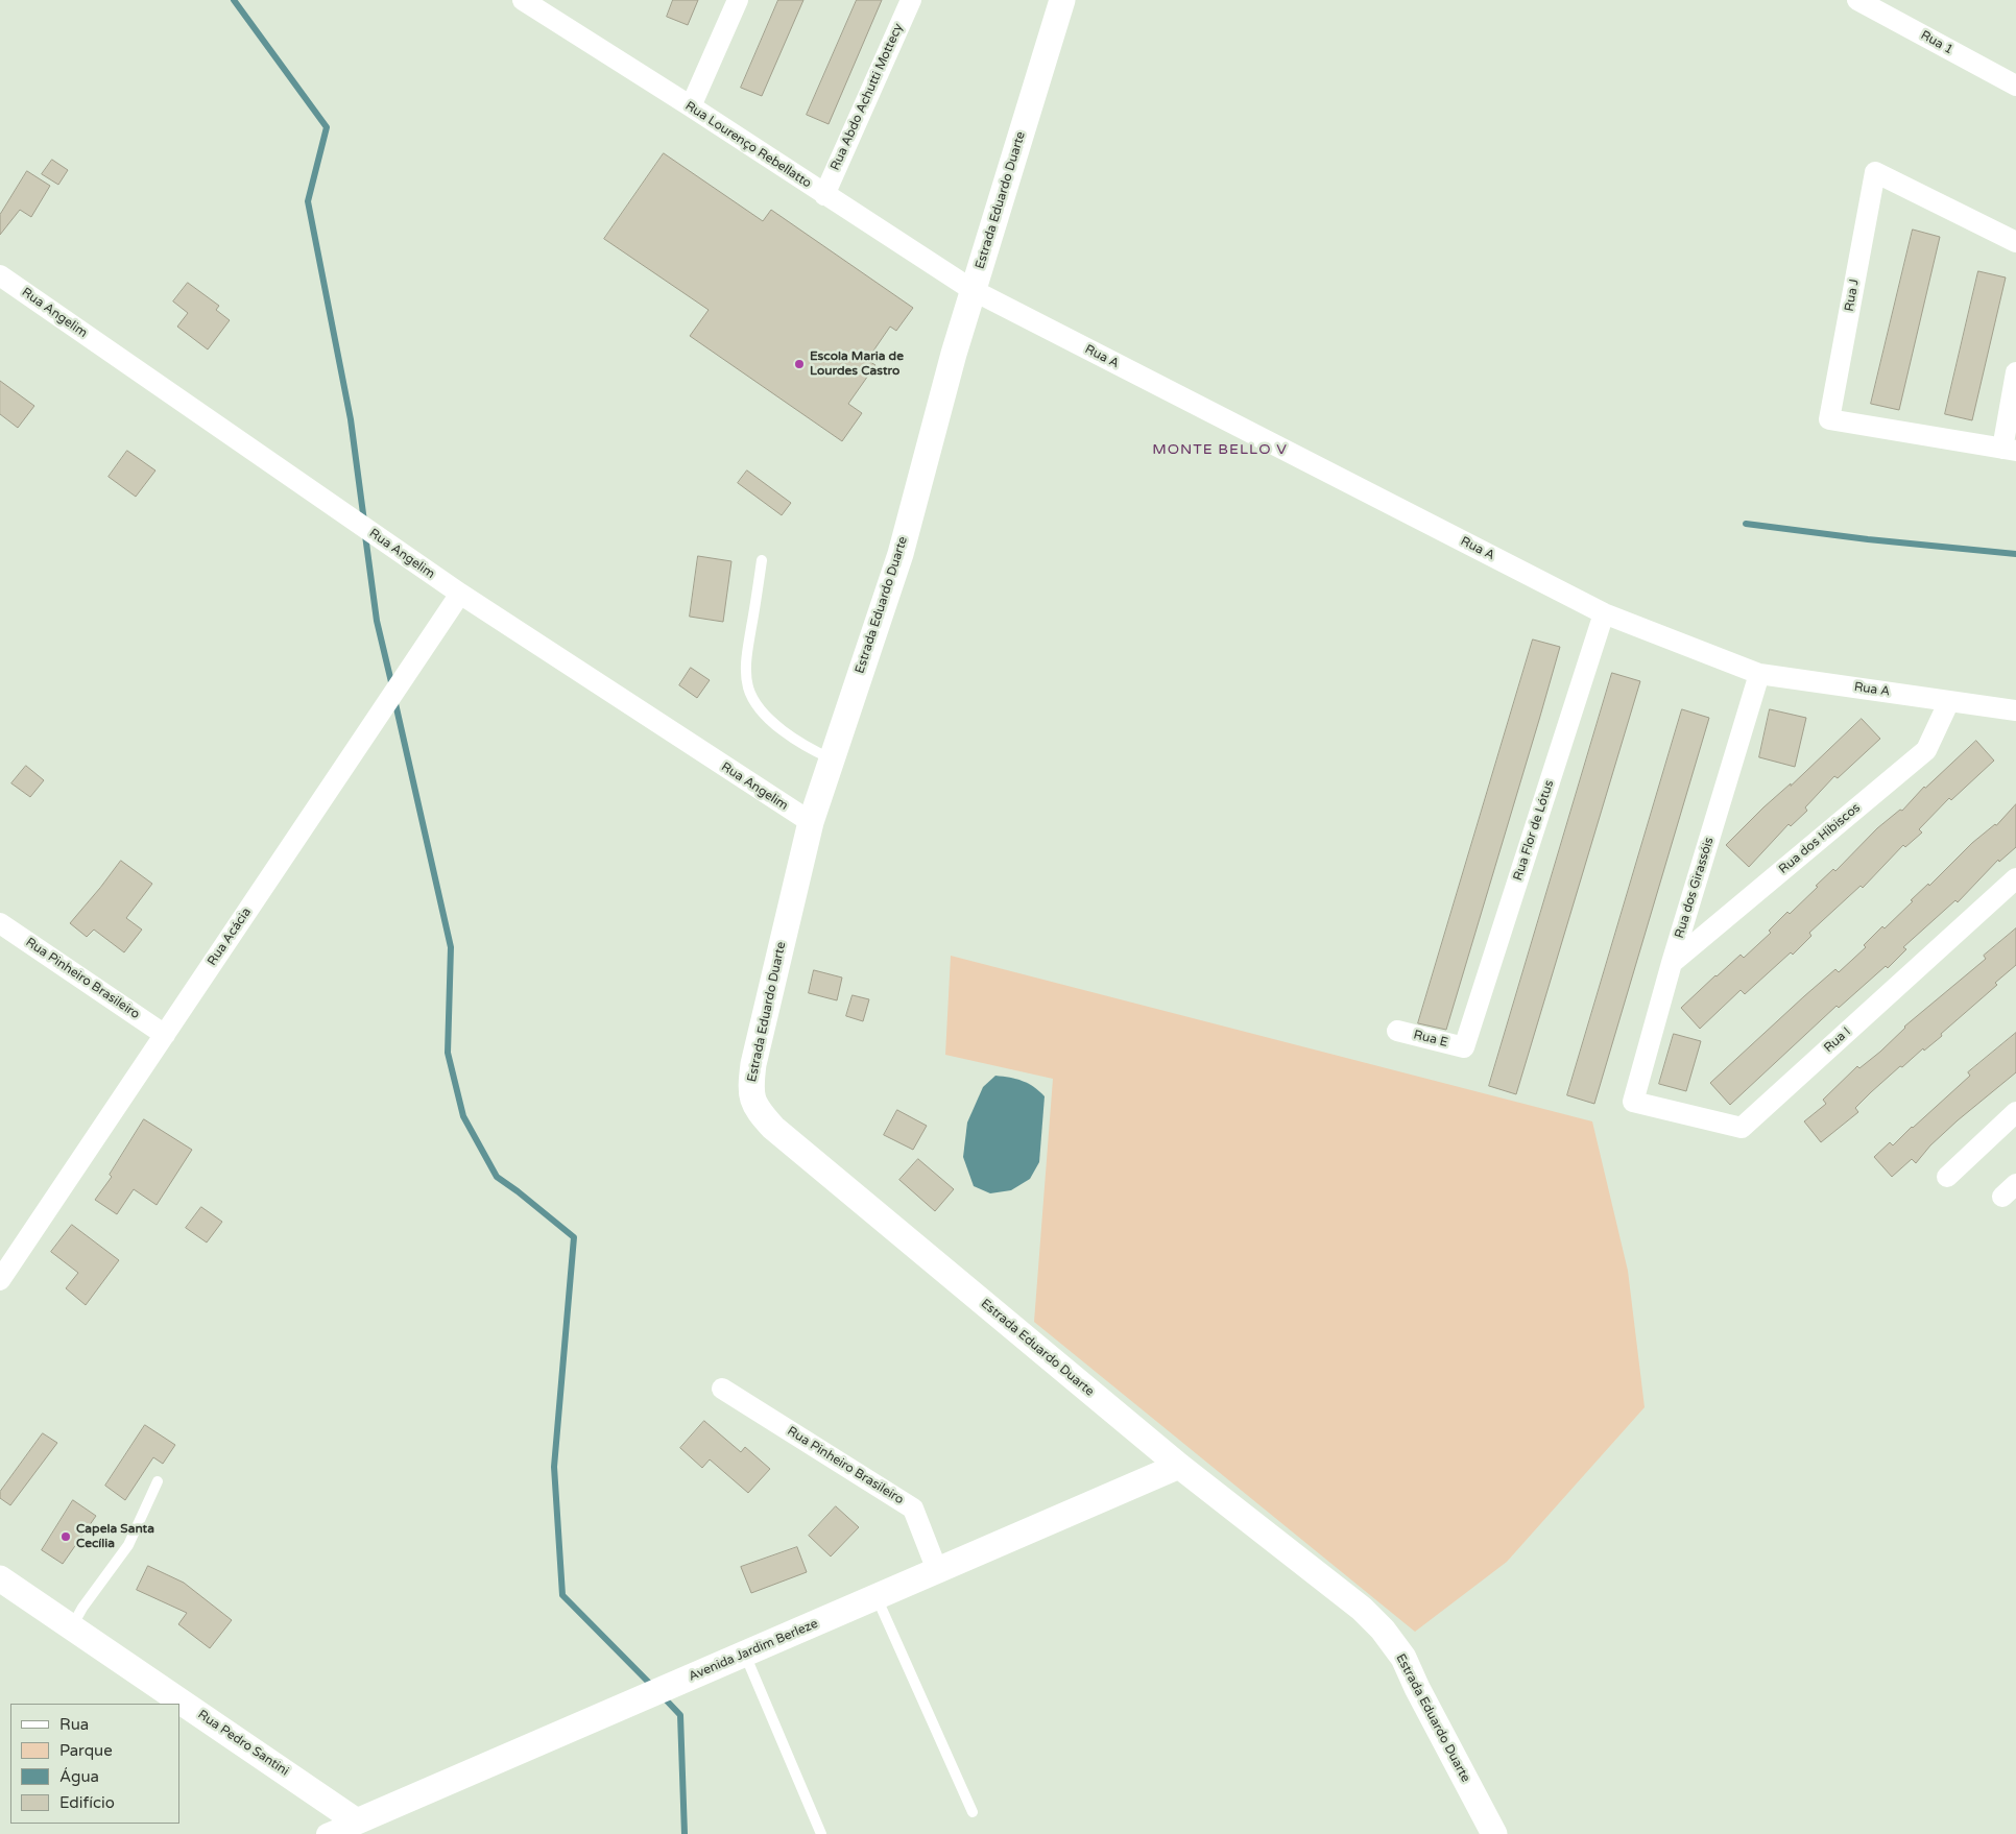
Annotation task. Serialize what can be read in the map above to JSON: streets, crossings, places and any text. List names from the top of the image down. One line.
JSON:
{"streets":{"street":["Rua 1","Rua Abdo Achutti Mottecy","Rua Lourenço Rebellatto","Estrada Eduardo Duarte","Rua J","Rua Angelim","Rua A","Rua Flor de Lótus","Rua dos Hibiscos","Rua dos Girassóis","Rua Acácia","Rua Pinheiro Brasileiro","Rua E","Rua I","Avenida Jardim Berleze","Rua Pedro Santini"]},"crossings":[["Rua Abdo Achutti Mottecy","Rua Lourenço Rebellatto"],["Rua Lourenço Rebellatto","Estrada Eduardo Duarte"],["Rua Lourenço Rebellatto","Rua A"],["Estrada Eduardo Duarte","Rua Angelim"],["Estrada Eduardo Duarte","Rua A"],["Estrada Eduardo Duarte","Avenida Jardim Berleze"],["Rua Angelim","Rua Acácia"],["Rua A","Rua Flor de Lótus"],["Rua A","Rua dos Hibiscos"],["Rua A","Rua dos Girassóis"],["Rua Flor de Lótus","Rua E"],["Rua dos Hibiscos","Rua dos Girassóis"],["Rua dos Girassóis","Rua I"],["Rua Acácia","Rua Pinheiro Brasileiro"],["Rua Pinheiro Brasileiro","Avenida Jardim Berleze"],["Avenida Jardim Berleze","Rua Pedro Santini"]],"districts":["MONTE BELLO V"],"places":["Escola Maria de Lourdes Castro","Capela Santa Cecília"],"legend":["Rua","Parque","Água","Edifício"]}
